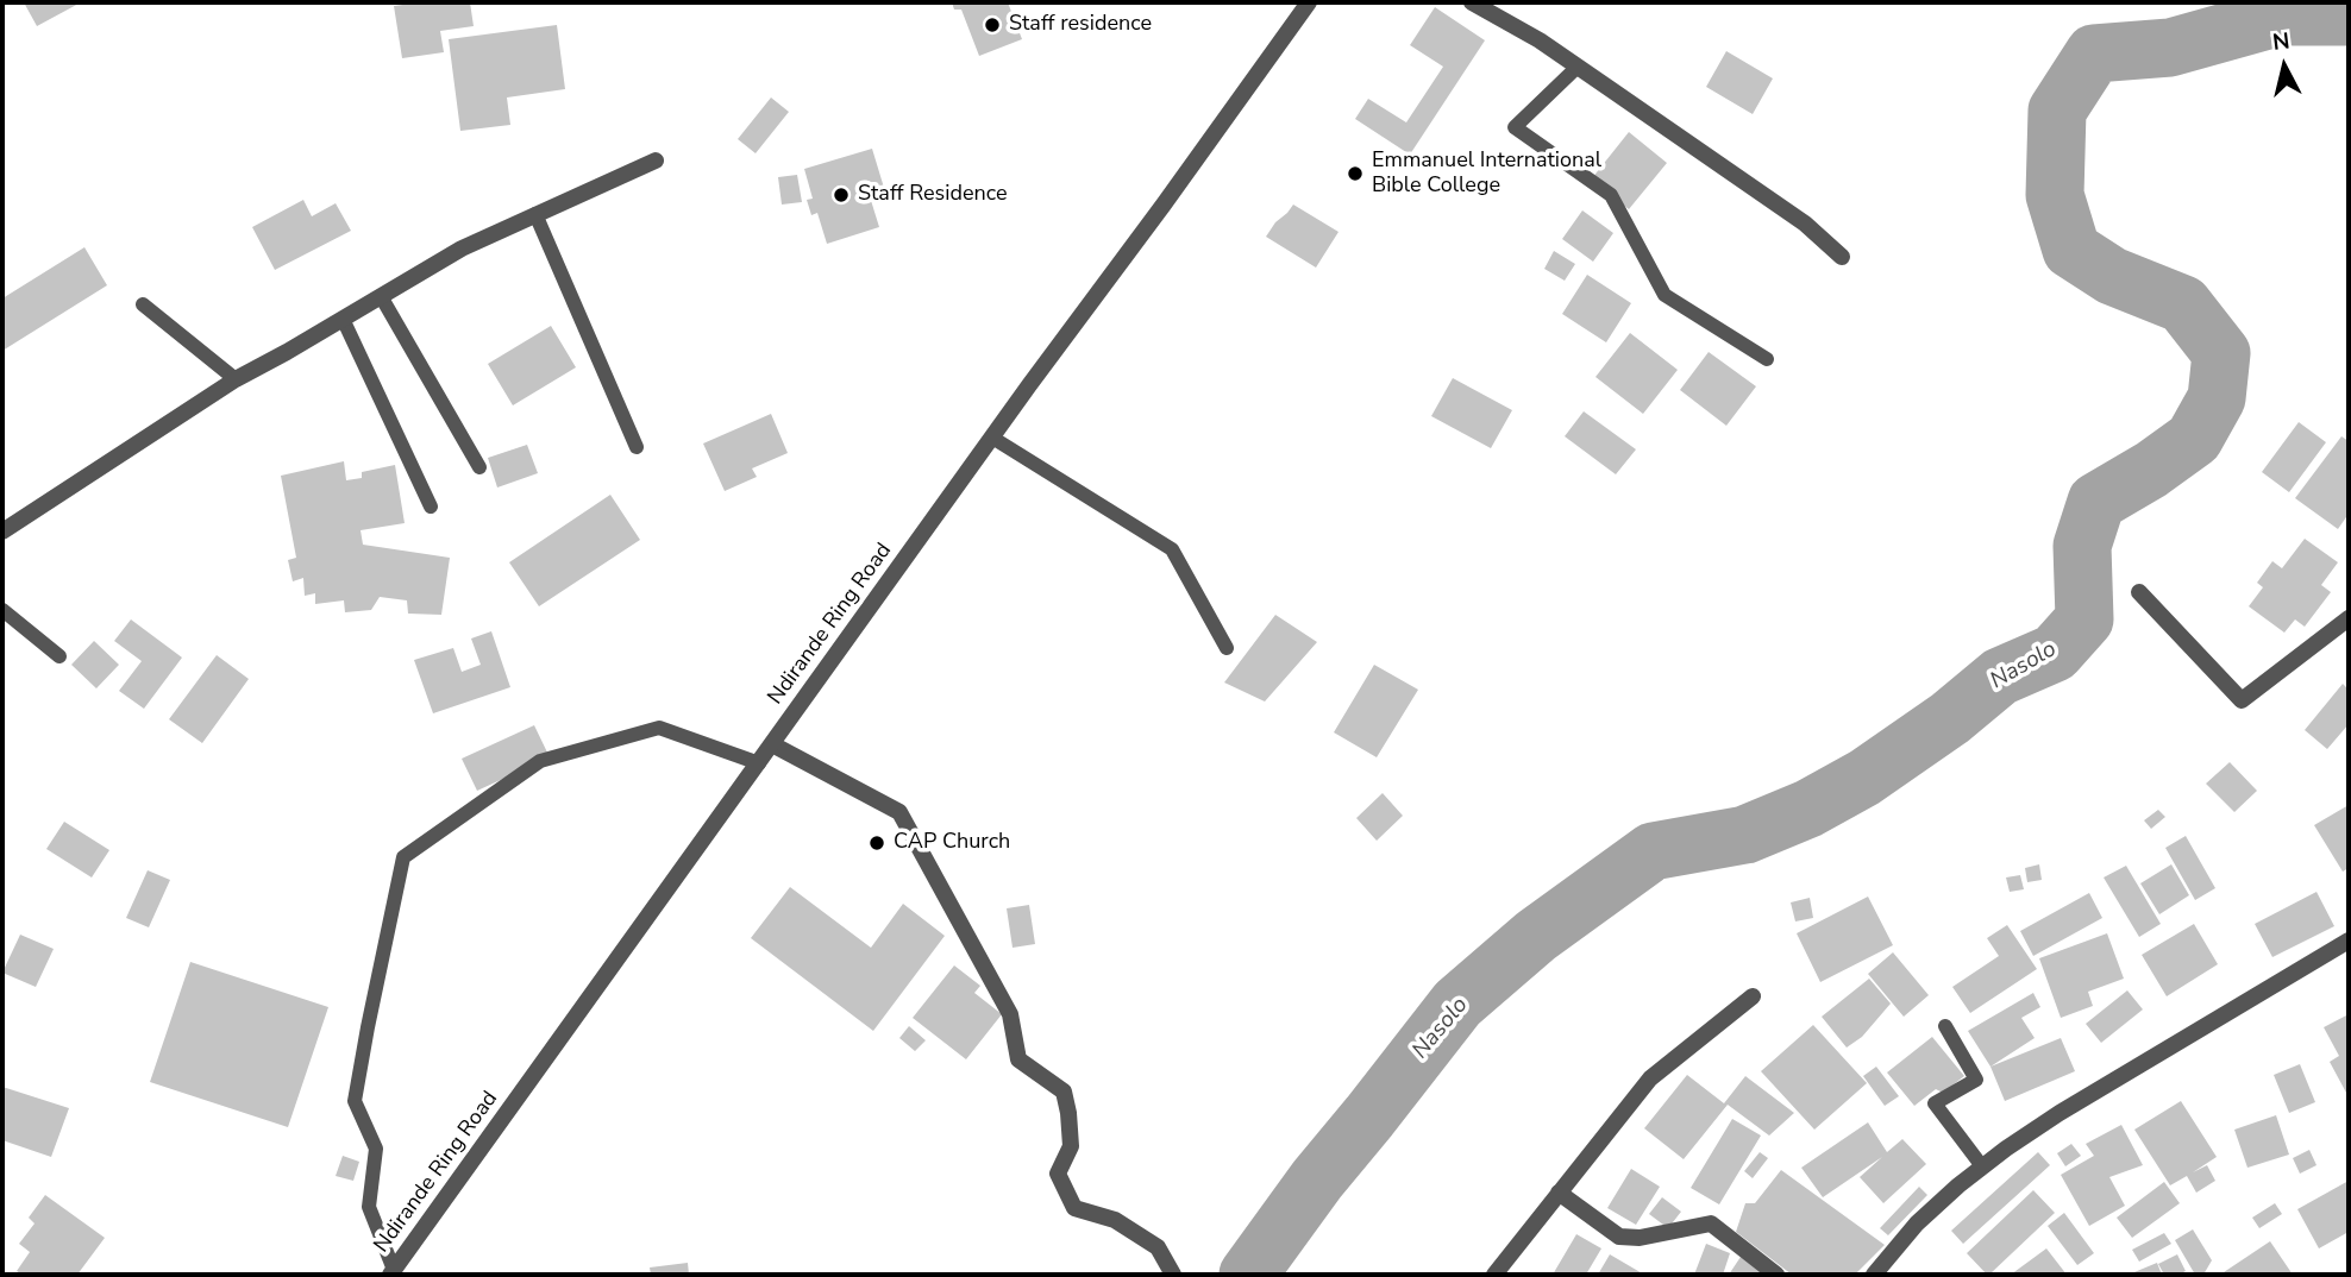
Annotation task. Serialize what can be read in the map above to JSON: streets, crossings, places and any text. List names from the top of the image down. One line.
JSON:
{"streets":{"street":["Ndirande Ring Road"]},"water":["Nasolo"],"places":["Staff residence","Emmanuel International Bible College","Staff Residence","CAP Church"],"north":"top"}
